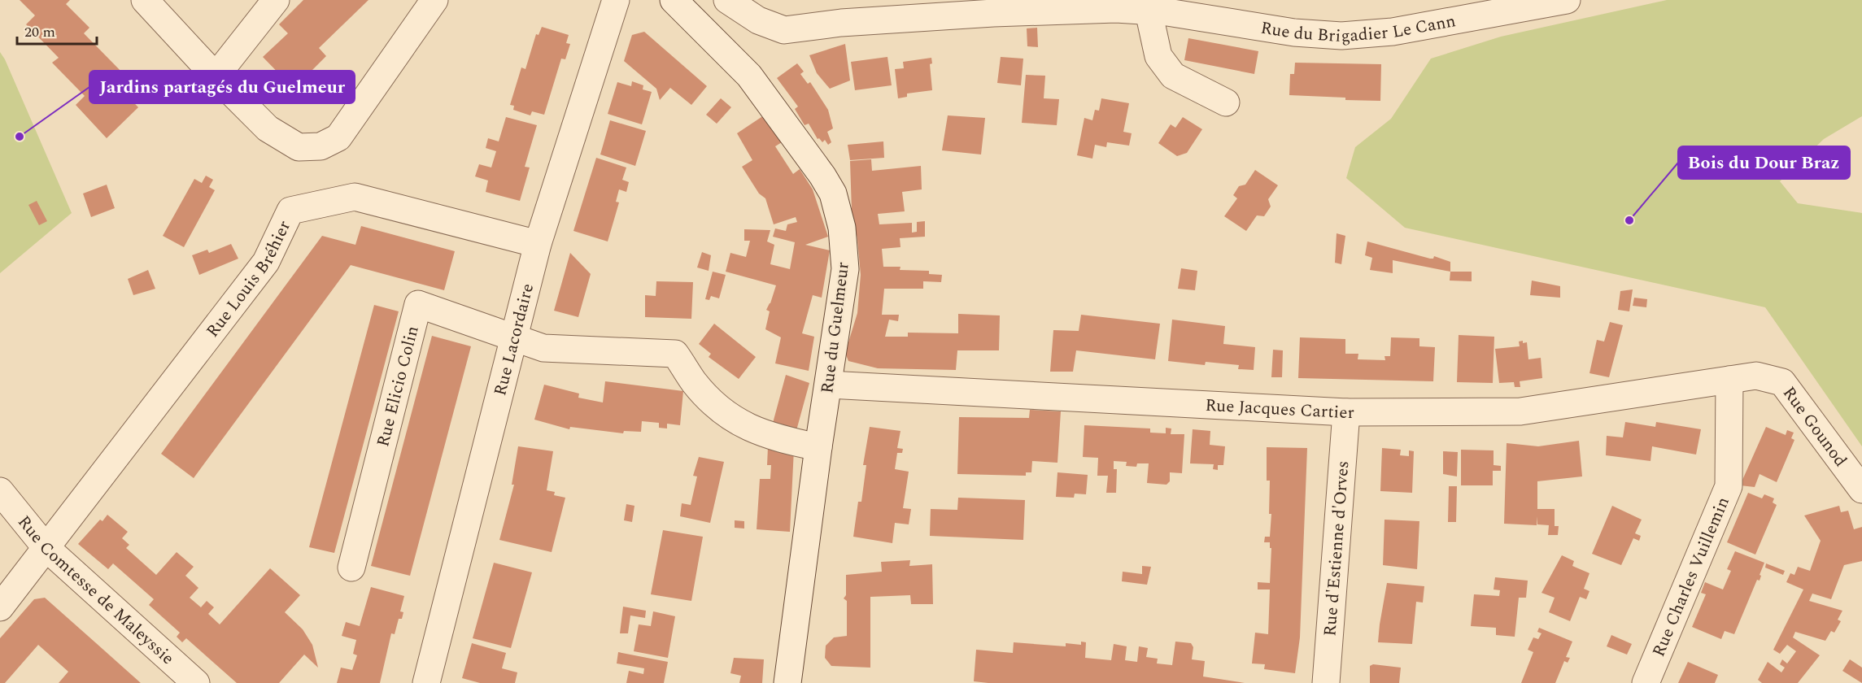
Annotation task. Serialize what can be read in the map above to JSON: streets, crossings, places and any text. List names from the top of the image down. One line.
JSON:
{"streets":{"street":["Rue du Brigadier Le Cann","Rue Louis Bréhier","Rue du Guelmeur","Rue Lacordaire","Rue Elicio Colin","Rue Jacques Cartier","Rue Gounod","Rue d'Estienne d'Orves","Rue Charles Vuillemin","Rue Comtesse de Maleyssie"]},"crossings":[["Rue Louis Bréhier","Rue Lacordaire"],["Rue Louis Bréhier","Rue Comtesse de Maleyssie"],["Rue du Guelmeur","Rue Jacques Cartier"],["Rue Lacordaire","Rue Elicio Colin"],["Rue Jacques Cartier","Rue Gounod"],["Rue Jacques Cartier","Rue d'Estienne d'Orves"],["Rue Jacques Cartier","Rue Charles Vuillemin"],["Rue Gounod","Rue Charles Vuillemin"]],"places":["Jardins partagés du Guelmeur","Bois du Dour Braz"],"scale_bar":"20 m"}
